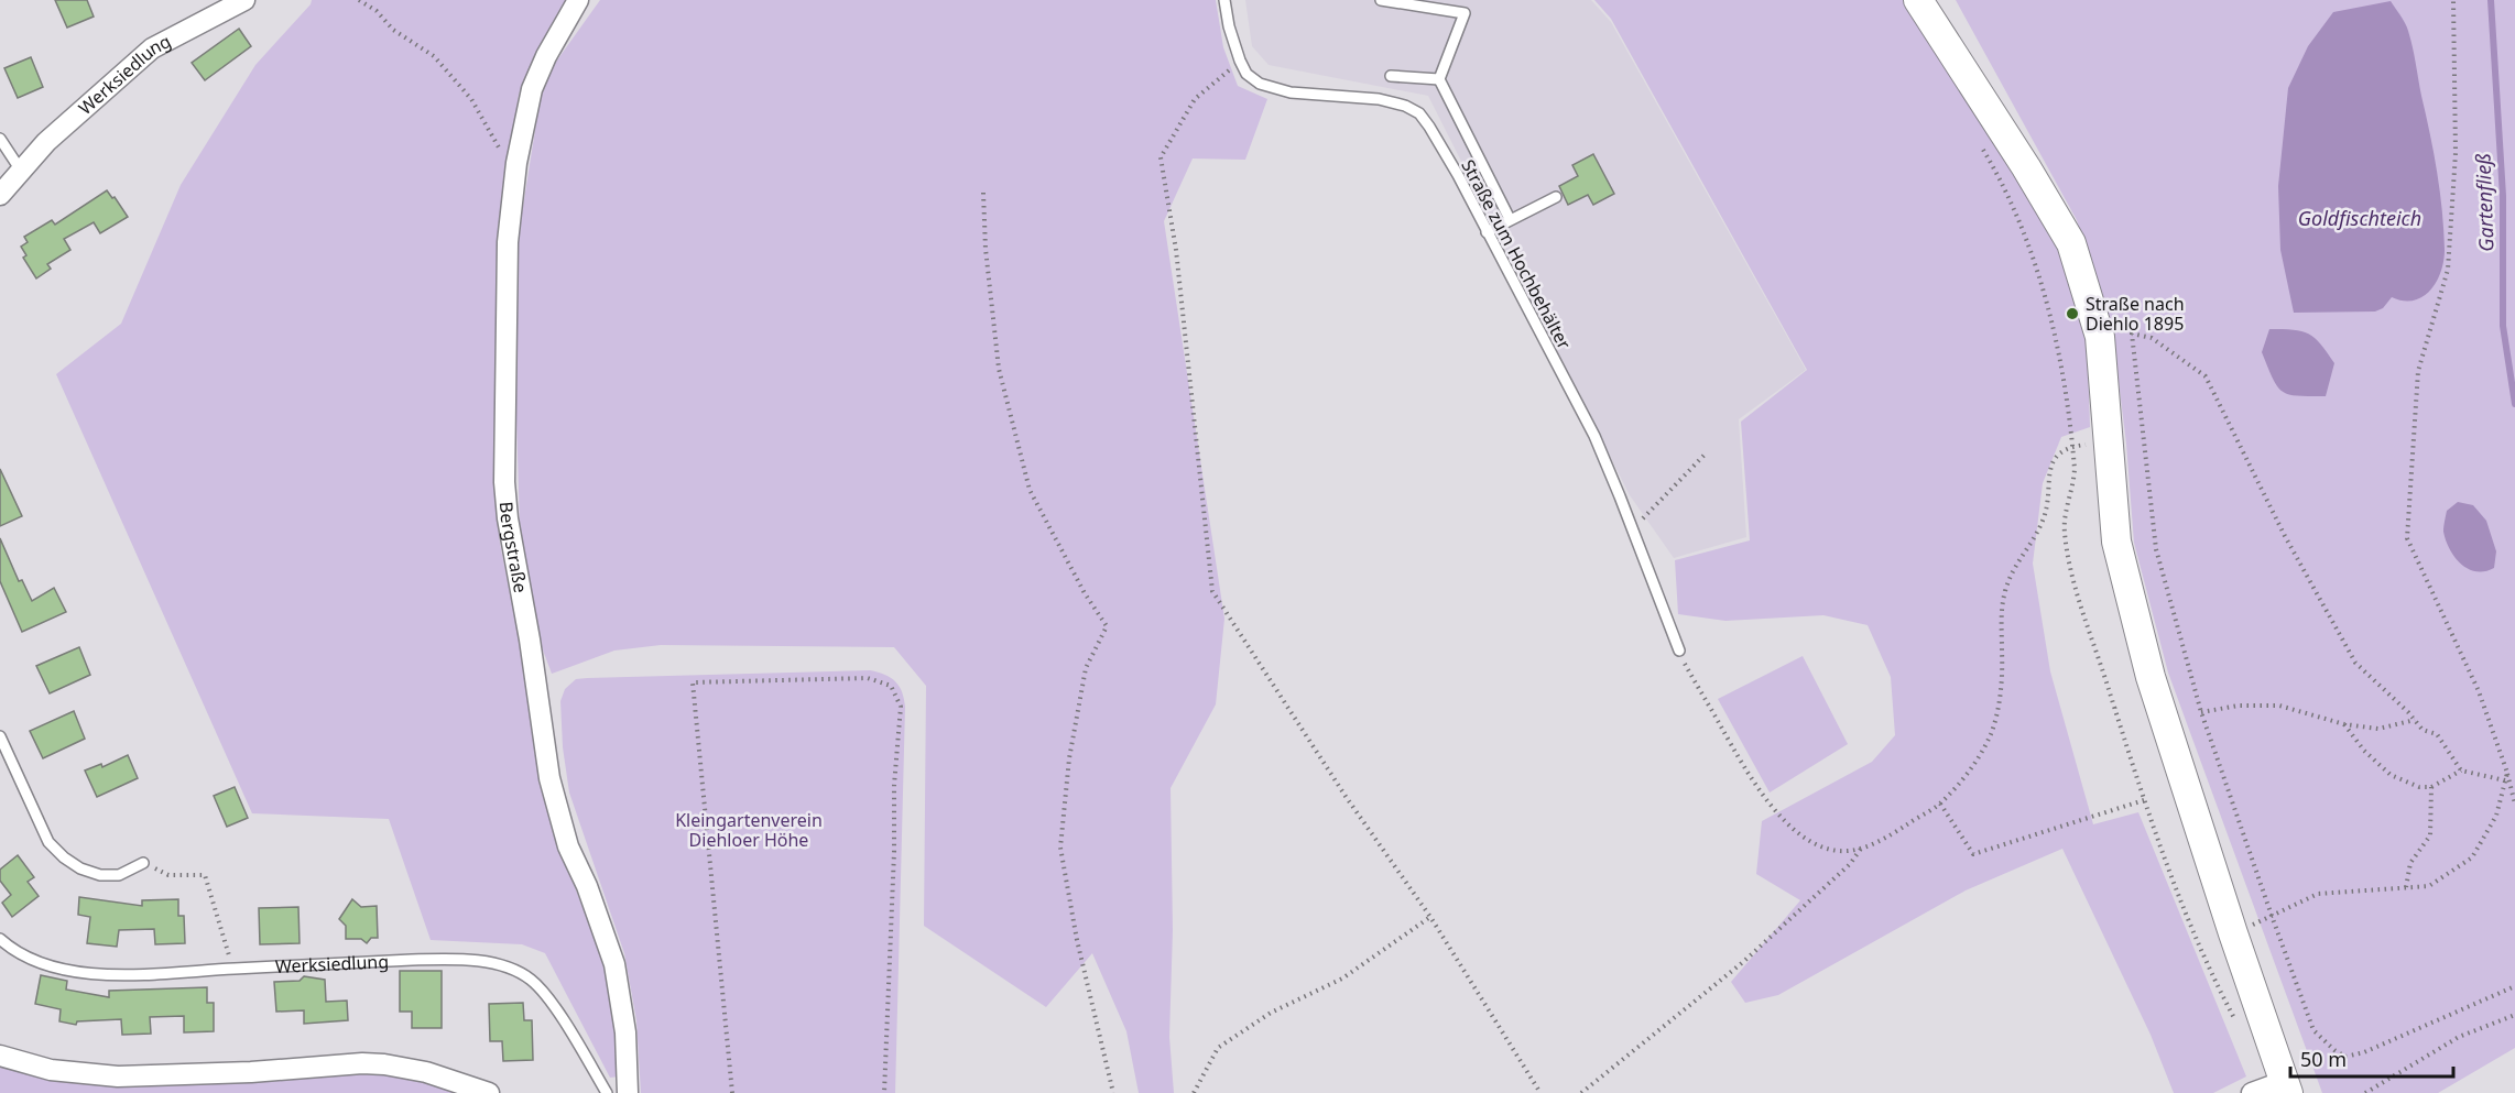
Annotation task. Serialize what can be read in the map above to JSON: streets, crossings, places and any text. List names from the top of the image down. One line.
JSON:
{"streets":{"street":["Werksiedlung","Bergstraße"],"lane":["Straße zum Hochbehälter"]},"water":["Gartenfließ","Goldfischteich"],"parks":["Kleingartenverein Diehloer Höhe"],"places":["Straße nach Diehlo 1895"],"scale_bar":"50 m"}
